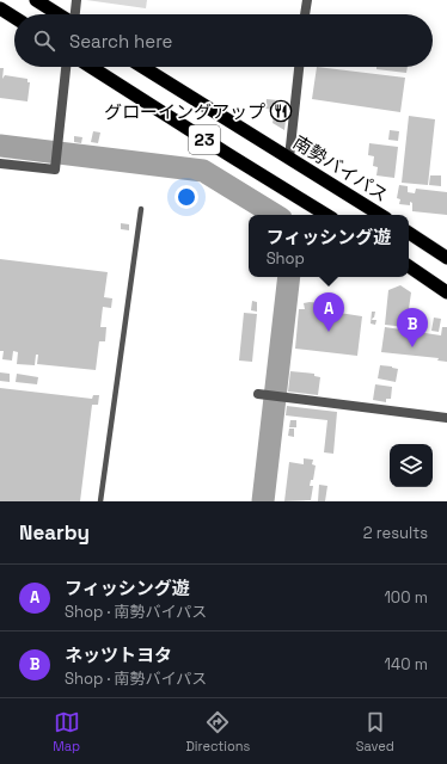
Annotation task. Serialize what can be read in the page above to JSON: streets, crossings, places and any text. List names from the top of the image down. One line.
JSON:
{"streets":{"highway":["23","南勢バイパス"]},"places":{"restaurant":["グローイングアップ"]},"page":{"search":"Search here","popup":["フィッシング遊","Shop"],"pins":["A","B"],"heading":["Nearby","2 results"],"list":[{"mark":"A","name":"フィッシング遊","note":"Shop · 南勢バイパス","value":"100 m"},{"mark":"B","name":"ネッツトヨタ","note":"Shop · 南勢バイパス","value":"140 m"}],"nav":["Map","Directions","Saved"]}}
